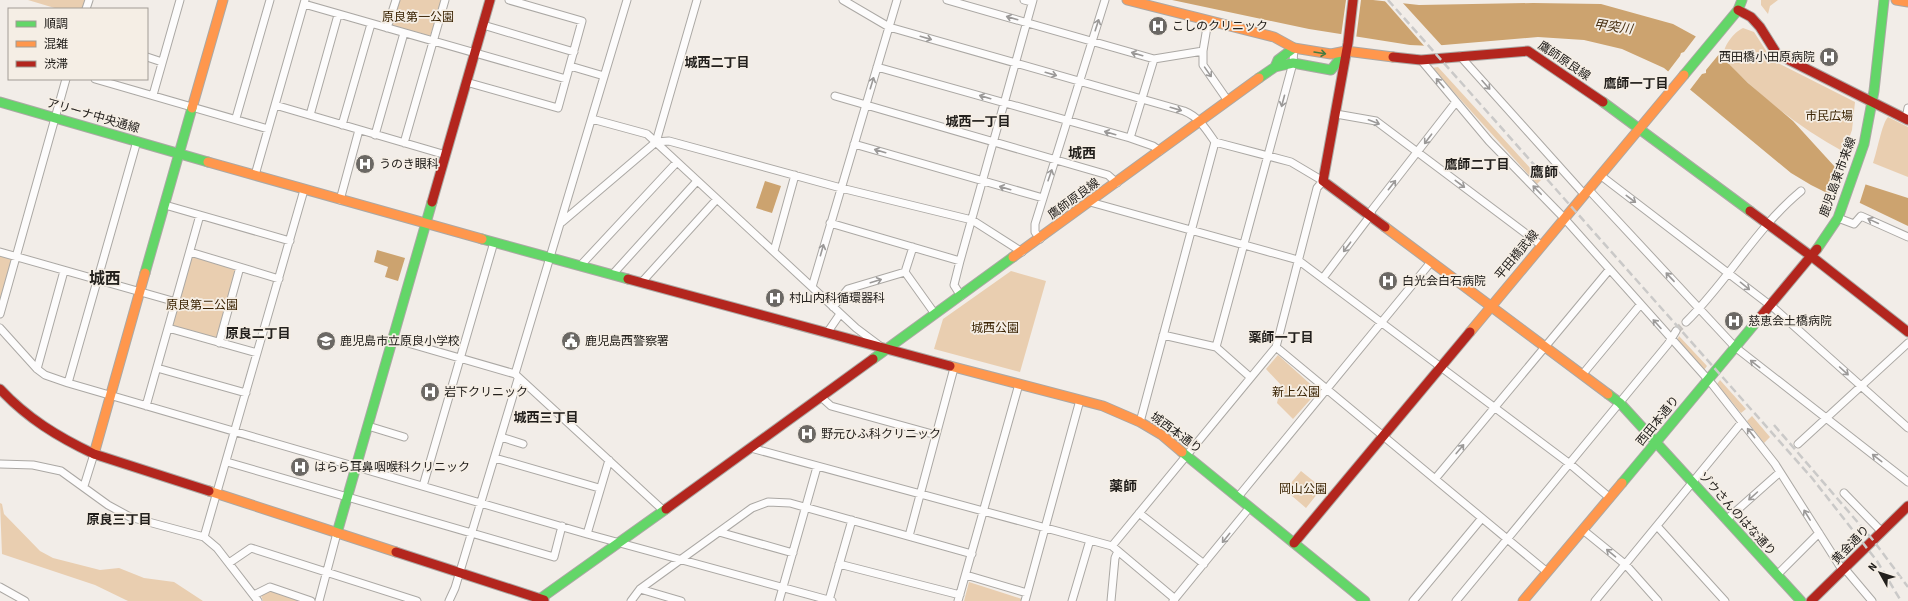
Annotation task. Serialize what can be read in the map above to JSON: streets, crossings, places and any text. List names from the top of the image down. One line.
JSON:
{"streets":{"street":["鷹師原良線","アリーナ中央通線","鹿児島東市来線","平田橋武線","西田本通り","城西本通り","ゾウさんのはな通り","黄金通り"]},"crossings":[["鷹師原良線","鹿児島東市来線"],["鷹師原良線","平田橋武線"],["鷹師原良線","西田本通り"],["鷹師原良線","城西本通り"],["アリーナ中央通線","城西本通り"],["鹿児島東市来線","西田本通り"],["平田橋武線","城西本通り"],["平田橋武線","ゾウさんのはな通り"],["西田本通り","ゾウさんのはな通り"]],"districts":["城西二丁目","鷹師一丁目","城西一丁目","城西","鷹師二丁目","鷹師","城西","原良二丁目","薬師一丁目","城西三丁目","薬師","原良三丁目"],"water":["甲突川"],"parks":["原良第一公園","市民広場","原良第二公園","城西公園","新上公園","岡山公園"],"places":{"hospital":["こしのクリニック","西田橋小田原病院","うのき眼科","白光会白石病院","村山内科循環器科","慈恵会土橋病院","岩下クリニック","野元ひふ科クリニック","はらら耳鼻咽喉科クリニック"],"school or university":["鹿児島市立原良小学校"],"public building":["鹿児島西警察署"]},"legend":["順調","混雑","渋滞"],"north":"top left"}
